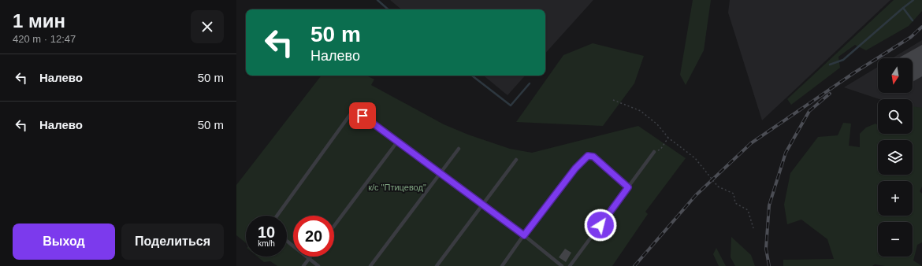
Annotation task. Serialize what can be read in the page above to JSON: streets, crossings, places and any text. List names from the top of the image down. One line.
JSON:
{"parks":["к/с \"Птицевод\""],"north":"bottom","page":{"heading":["1 мин","420 m · 12:47"],"turn":["50 m","Налево"],"list":[{"name":"Налево","value":"50 m"},{"name":"Налево","value":"50 m"}],"map_buttons":["+","−"],"speed":"10 km/h","limit":"20","buttons":["Выход","Поделиться"]}}
